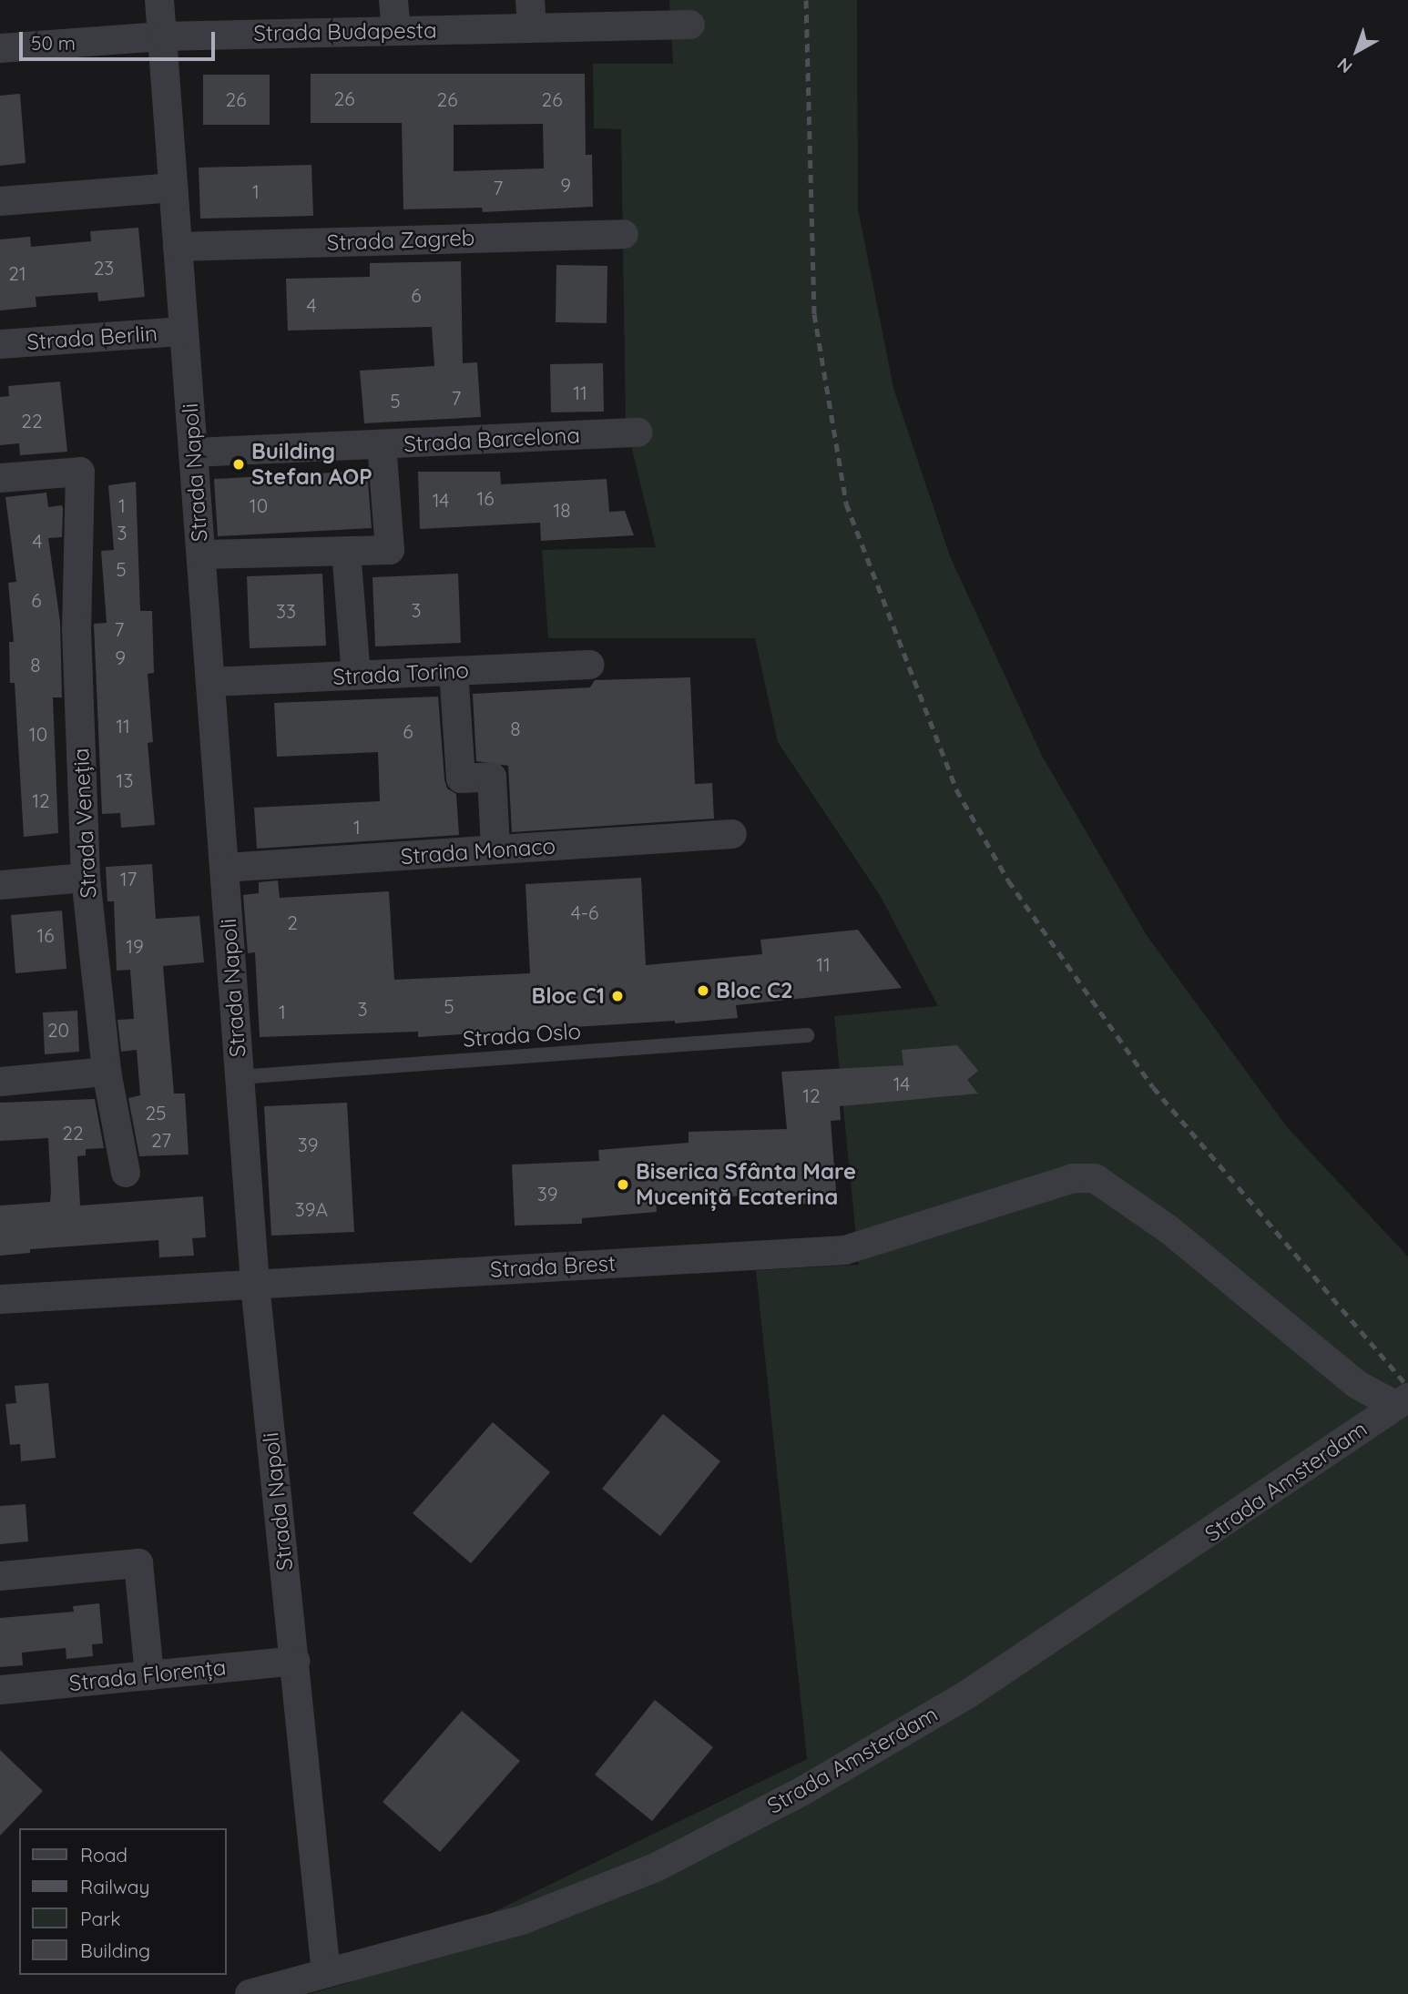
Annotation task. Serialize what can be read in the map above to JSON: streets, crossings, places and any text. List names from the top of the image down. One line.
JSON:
{"streets":{"street":["Strada Budapesta","Strada Zagreb","Strada Berlin","Strada Barcelona","Strada Napoli","Strada Torino","Strada Veneția","Strada Monaco","Strada Brest","Strada Amsterdam","Strada Florența"],"lane":["Strada Oslo"]},"crossings":[["Strada Budapesta","Strada Napoli"],["Strada Zagreb","Strada Napoli"],["Strada Berlin","Strada Napoli"],["Strada Barcelona","Strada Napoli"],["Strada Napoli","Strada Torino"],["Strada Napoli","Strada Monaco"],["Strada Napoli","Strada Oslo"],["Strada Napoli","Strada Brest"],["Strada Napoli","Strada Amsterdam"],["Strada Napoli","Strada Florența"],["Strada Brest","Strada Amsterdam"]],"places":["Building Stefan AOP","Bloc C2","Bloc C1","Biserica Sfânta Mare Muceniță Ecaterina"],"house_numbers":["26","26","26","26","9","7","1","23","21","6","4","11","7","5","22","16","14","1","10","18","3","4","5","6","3","33","7","9","8","11","8","6","10","13","12","1","17","4-6","2","16","19","11","5","3","1","20","14","12","25","22","27","39","39","39A"],"legend":["Road","Railway","Park","Building"],"scale_bar":"50 m","north":"bottom left"}
